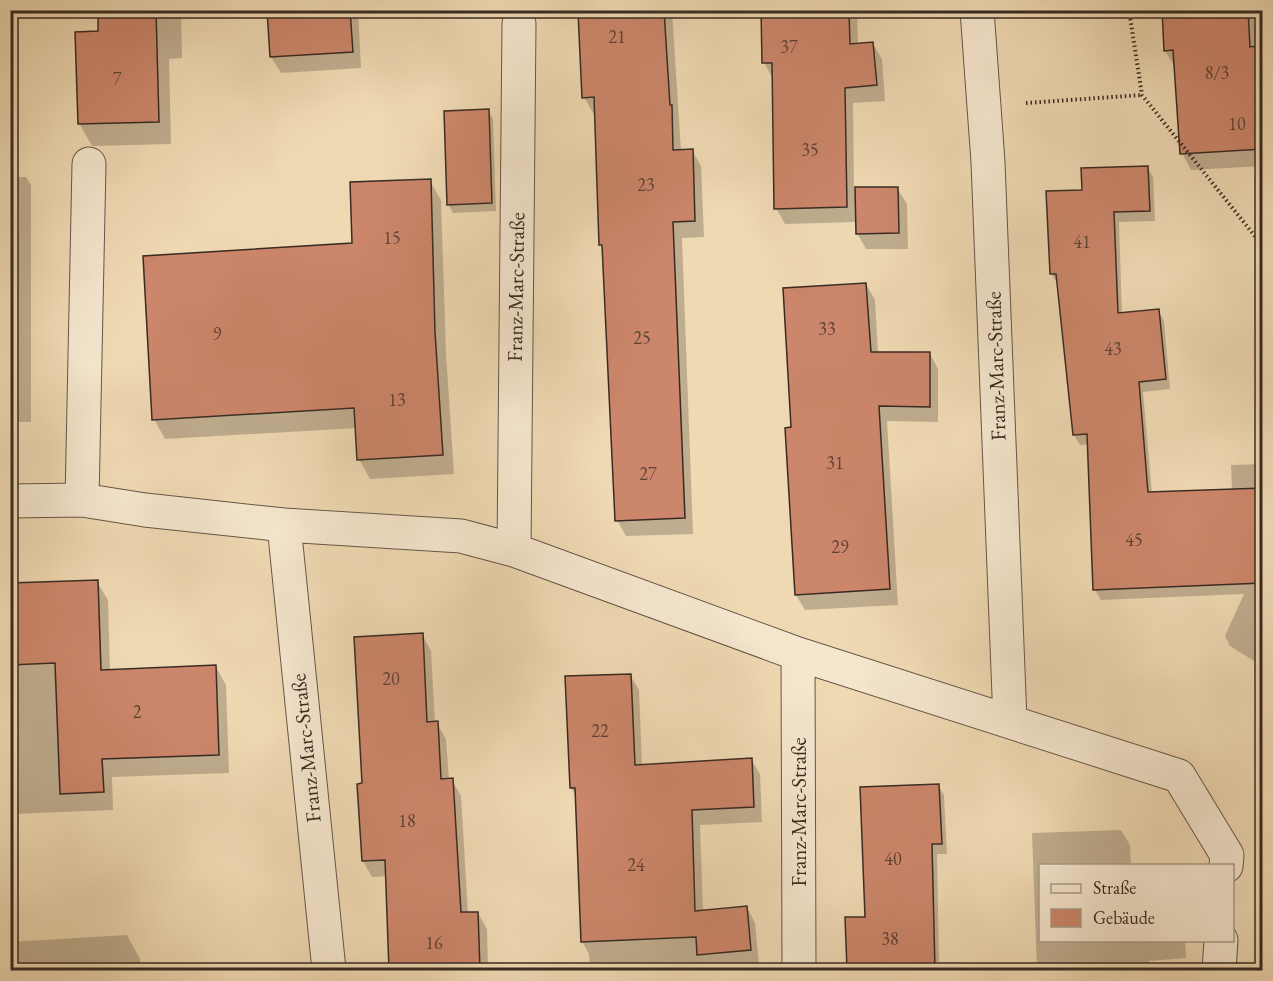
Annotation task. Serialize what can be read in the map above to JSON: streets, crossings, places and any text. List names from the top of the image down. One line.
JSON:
{"streets":{"street":["Franz-Marc-Straße"]},"house_numbers":["21","37","8/3","7","10","35","23","15","41","33","9","25","43","13","31","27","45","29","20","2","22","18","40","24","38","16"],"legend":["Straße","Gebäude"]}
